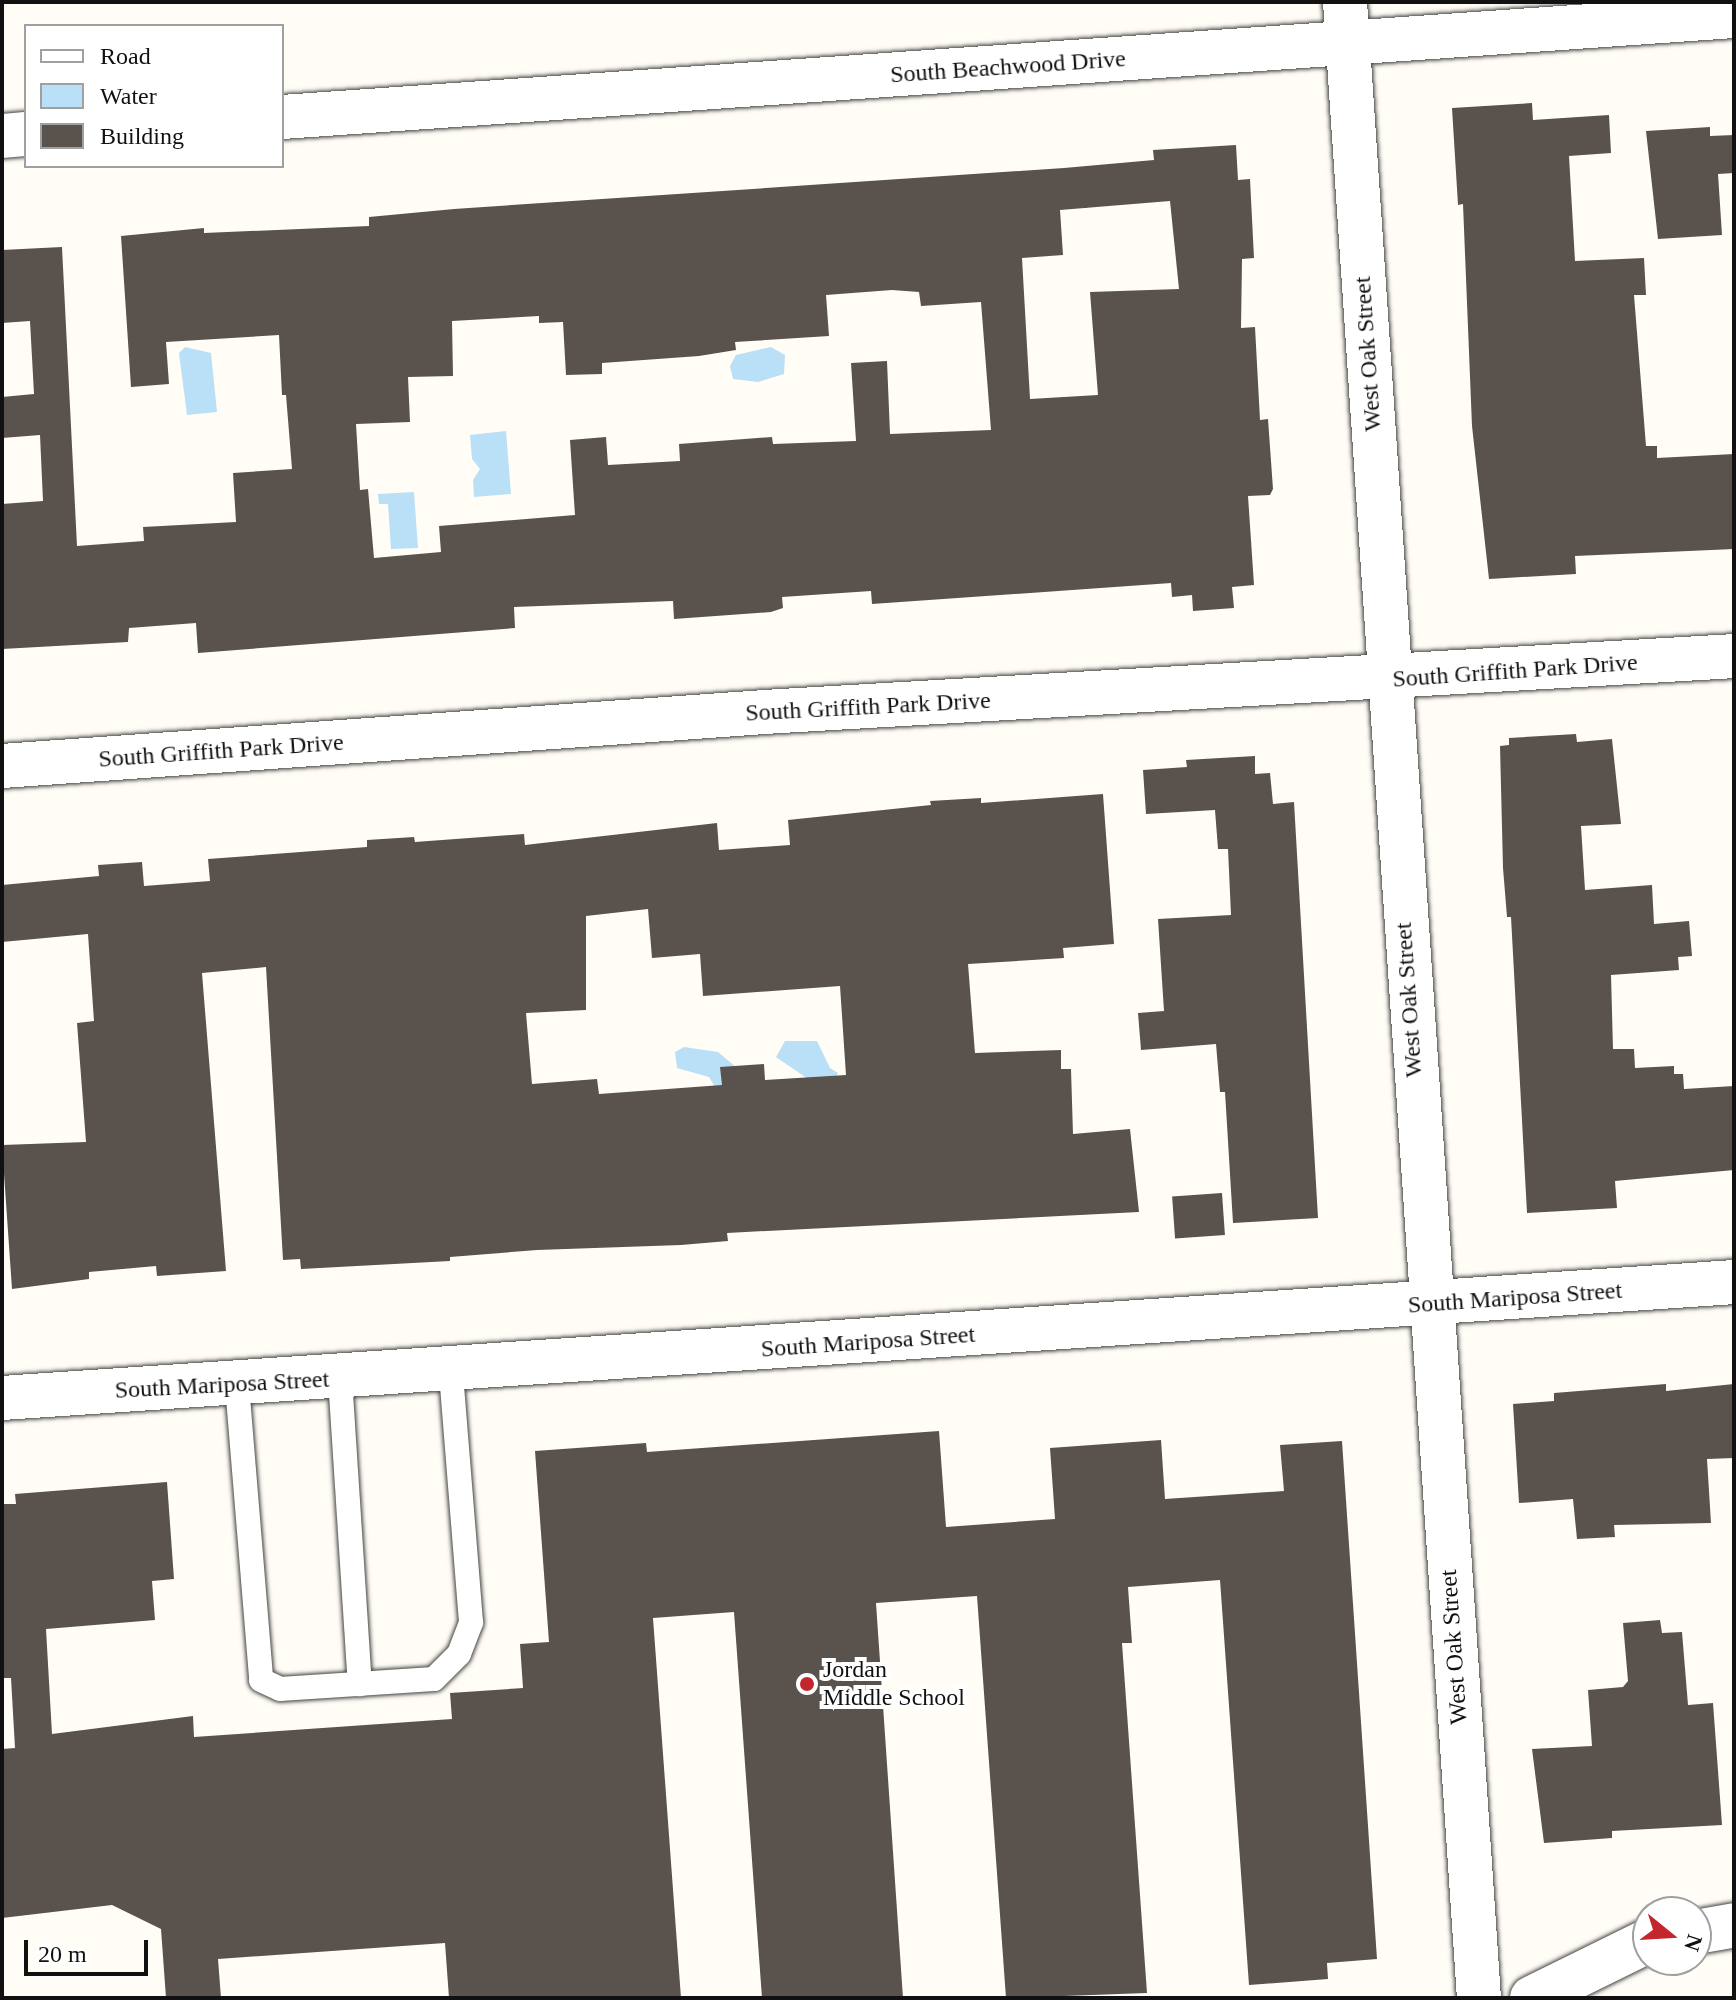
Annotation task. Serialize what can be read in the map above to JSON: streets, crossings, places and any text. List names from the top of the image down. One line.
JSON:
{"streets":{"street":["South Beachwood Drive","West Oak Street","South Griffith Park Drive","South Mariposa Street"]},"crossings":[["South Beachwood Drive","West Oak Street"],["West Oak Street","South Griffith Park Drive"],["West Oak Street","South Mariposa Street"]],"places":["Jordan Middle School"],"legend":["Road","Water","Building"],"scale_bar":"20 m","north":"right"}
